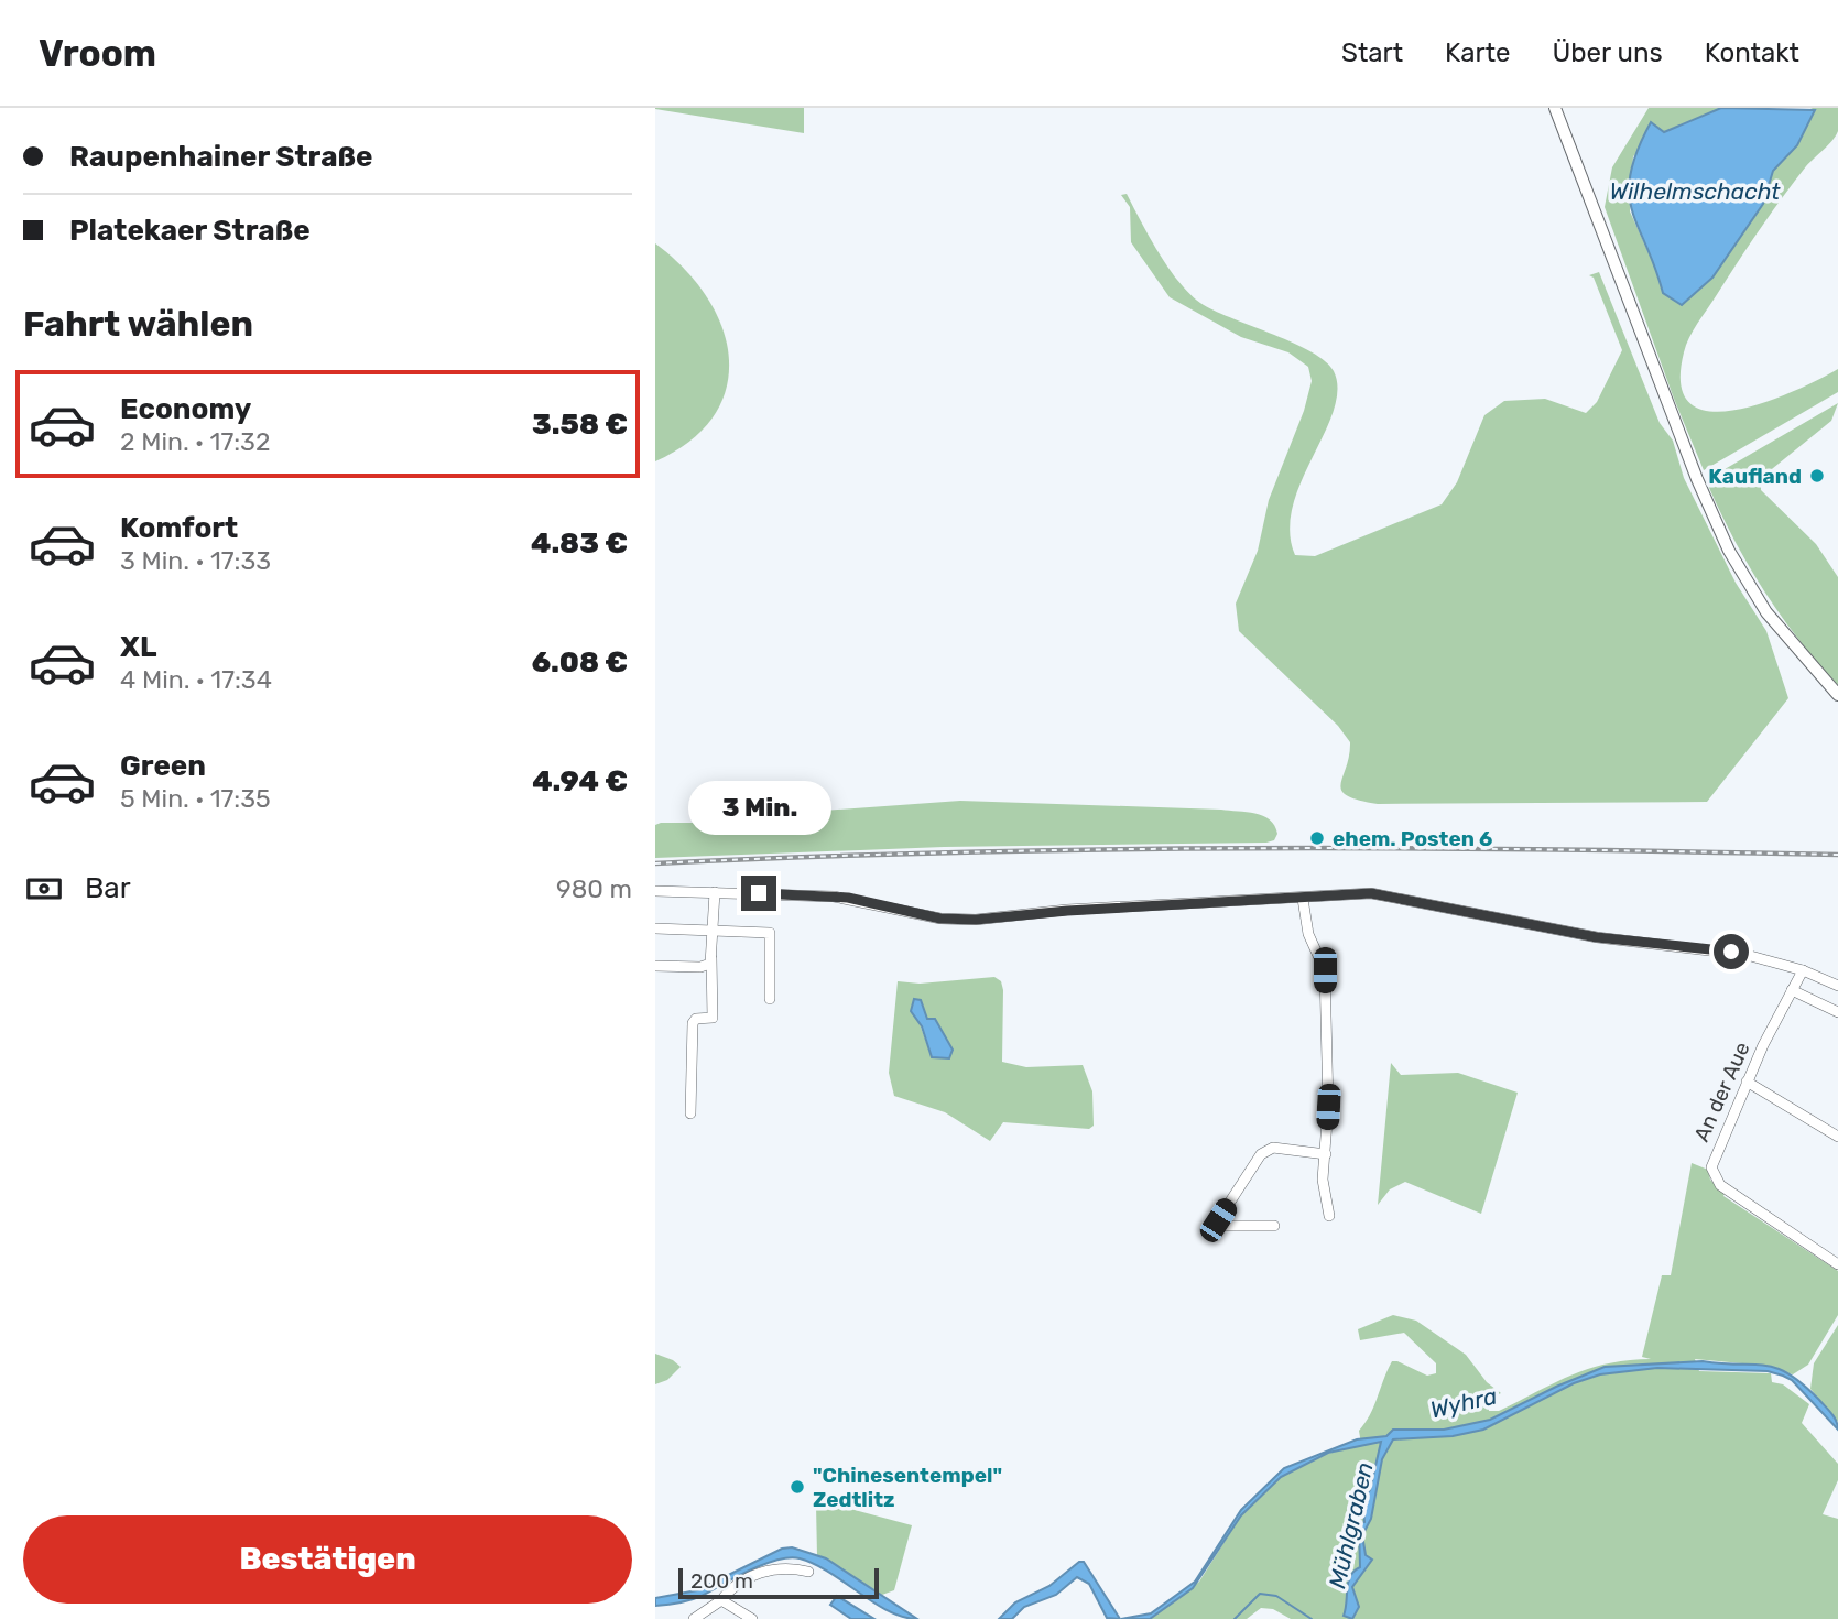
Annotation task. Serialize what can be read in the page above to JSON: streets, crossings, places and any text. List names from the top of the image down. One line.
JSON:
{"streets":{"street":["An der Aue"]},"water":["Wilhelmschacht","Wyhra","Mühlgraben"],"places":["Kaufland","ehem. Posten 6","\"Chinesentempel\" Zedtlitz"],"scale_bar":"200 m","page":{"header":"Vroom","nav":["Start","Karte","Über uns","Kontakt"],"banner":["Raupenhainer Straße","Platekaer Straße"],"heading":"Fahrt wählen","list":[{"name":"Economy","note":"2 Min. · 17:32","value":"3.58 €"},{"name":"Komfort","note":"3 Min. · 17:33","value":"4.83 €"},{"name":"XL","note":"4 Min. · 17:34","value":"6.08 €"},{"name":"Green","note":"5 Min. · 17:35","value":"4.94 €"}],"bubble":"3 Min.","pay":["Bar","980 m"],"buttons":"Bestätigen","scale":"200 m"}}
